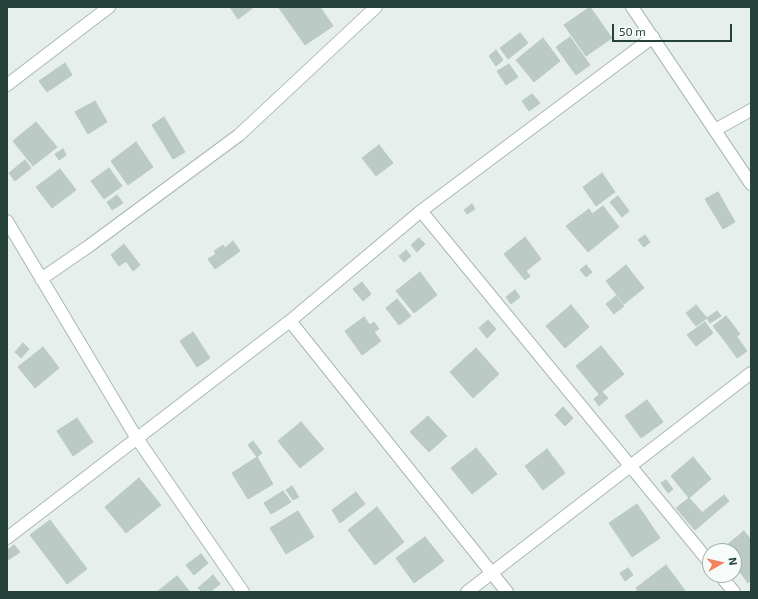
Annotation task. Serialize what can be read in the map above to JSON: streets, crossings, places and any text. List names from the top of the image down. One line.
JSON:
{"scale_bar":"50 m","north":"right"}
